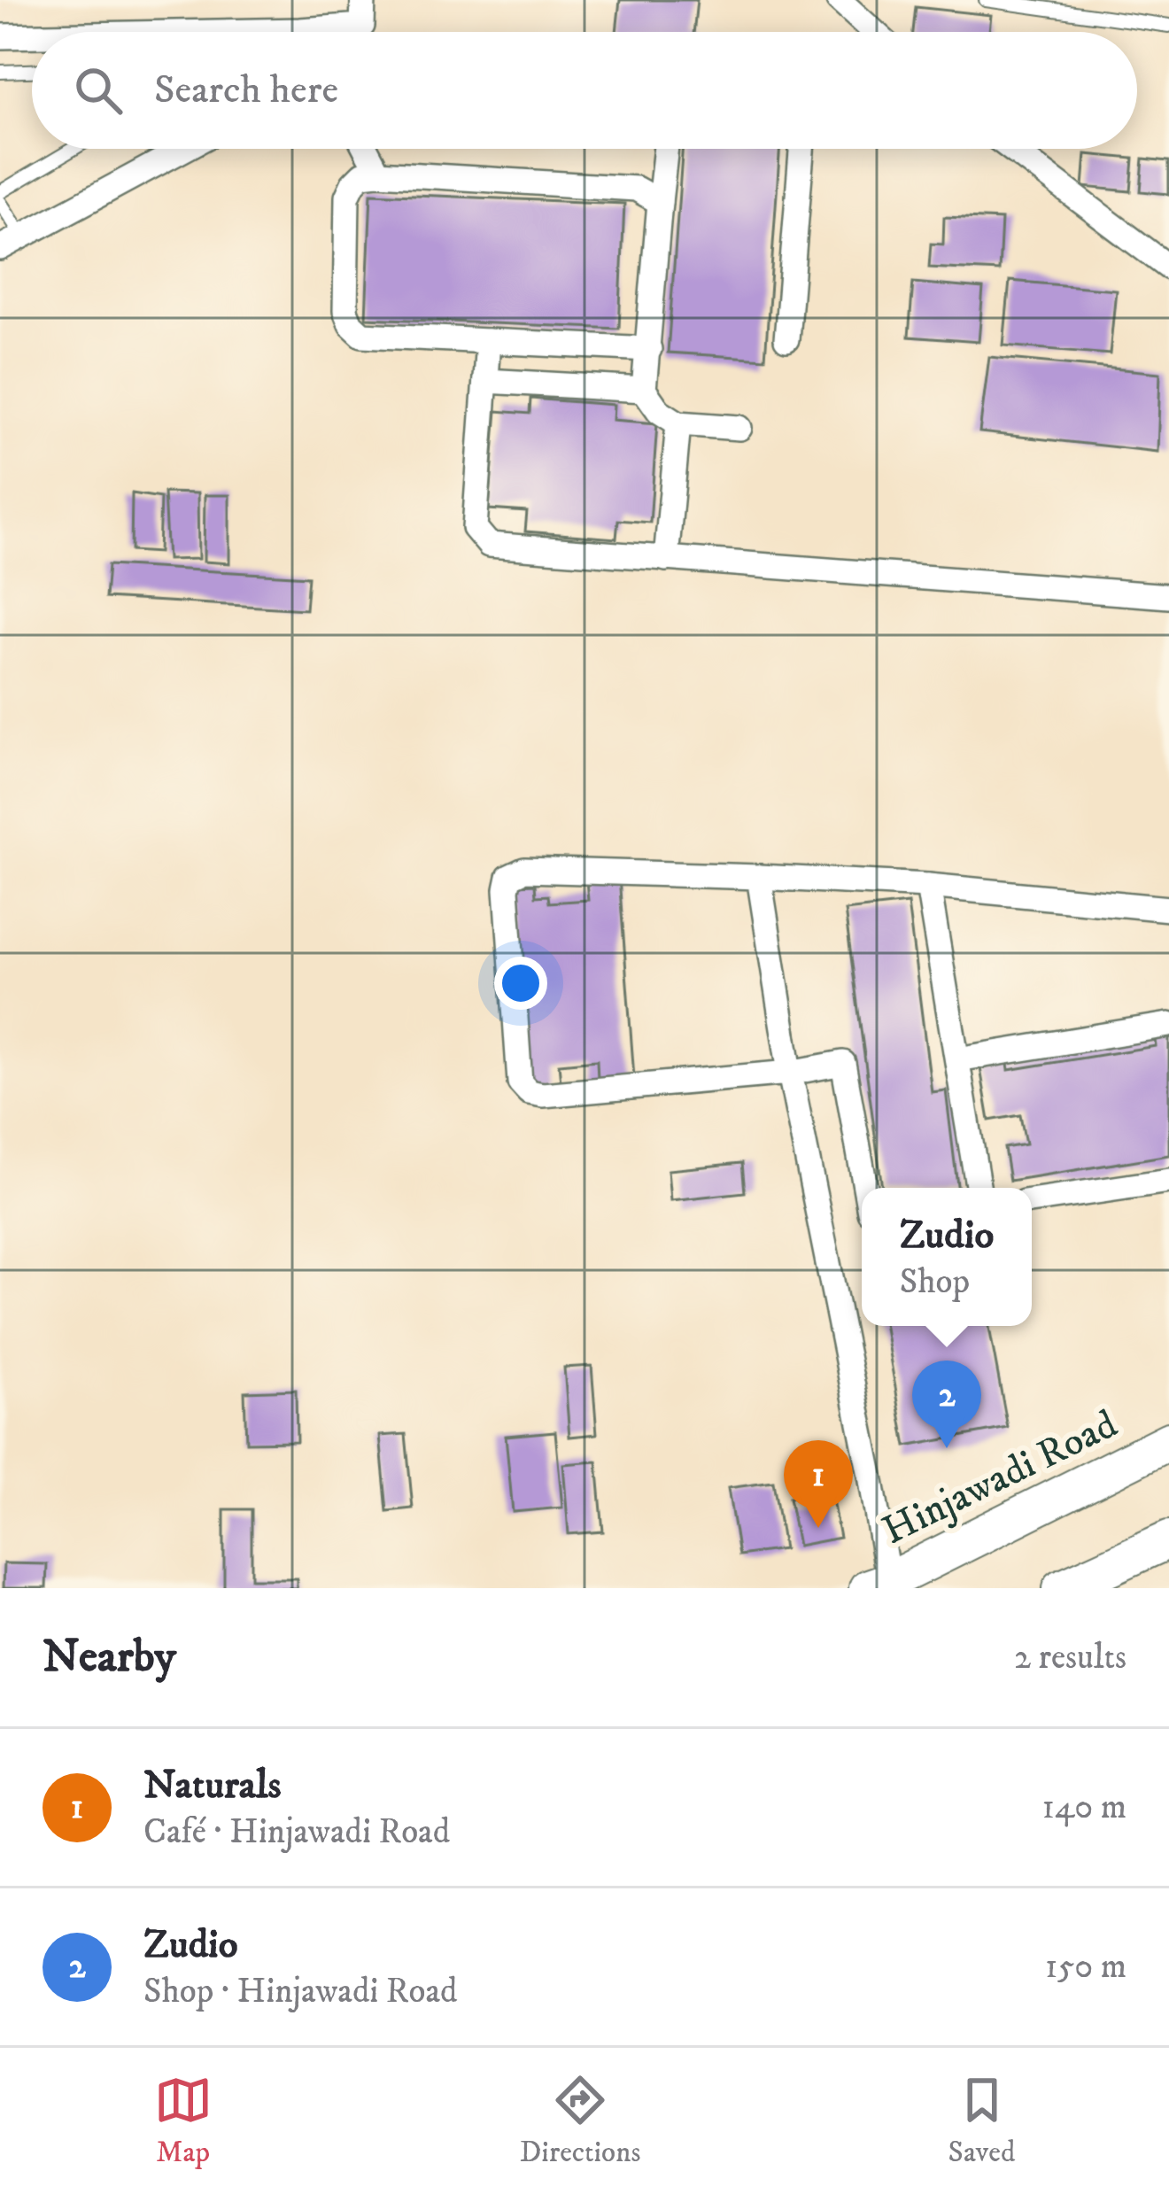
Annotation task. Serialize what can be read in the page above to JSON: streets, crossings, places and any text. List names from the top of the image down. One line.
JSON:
{"streets":{"main road":["Hinjawadi Road"]},"page":{"search":"Search here","popup":["Zudio","Shop"],"pins":["2","1"],"heading":["Nearby","2 results"],"list":[{"mark":"1","name":"Naturals","note":"Café · Hinjawadi Road","value":"140 m"},{"mark":"2","name":"Zudio","note":"Shop · Hinjawadi Road","value":"150 m"}],"nav":["Map","Directions","Saved"]}}
